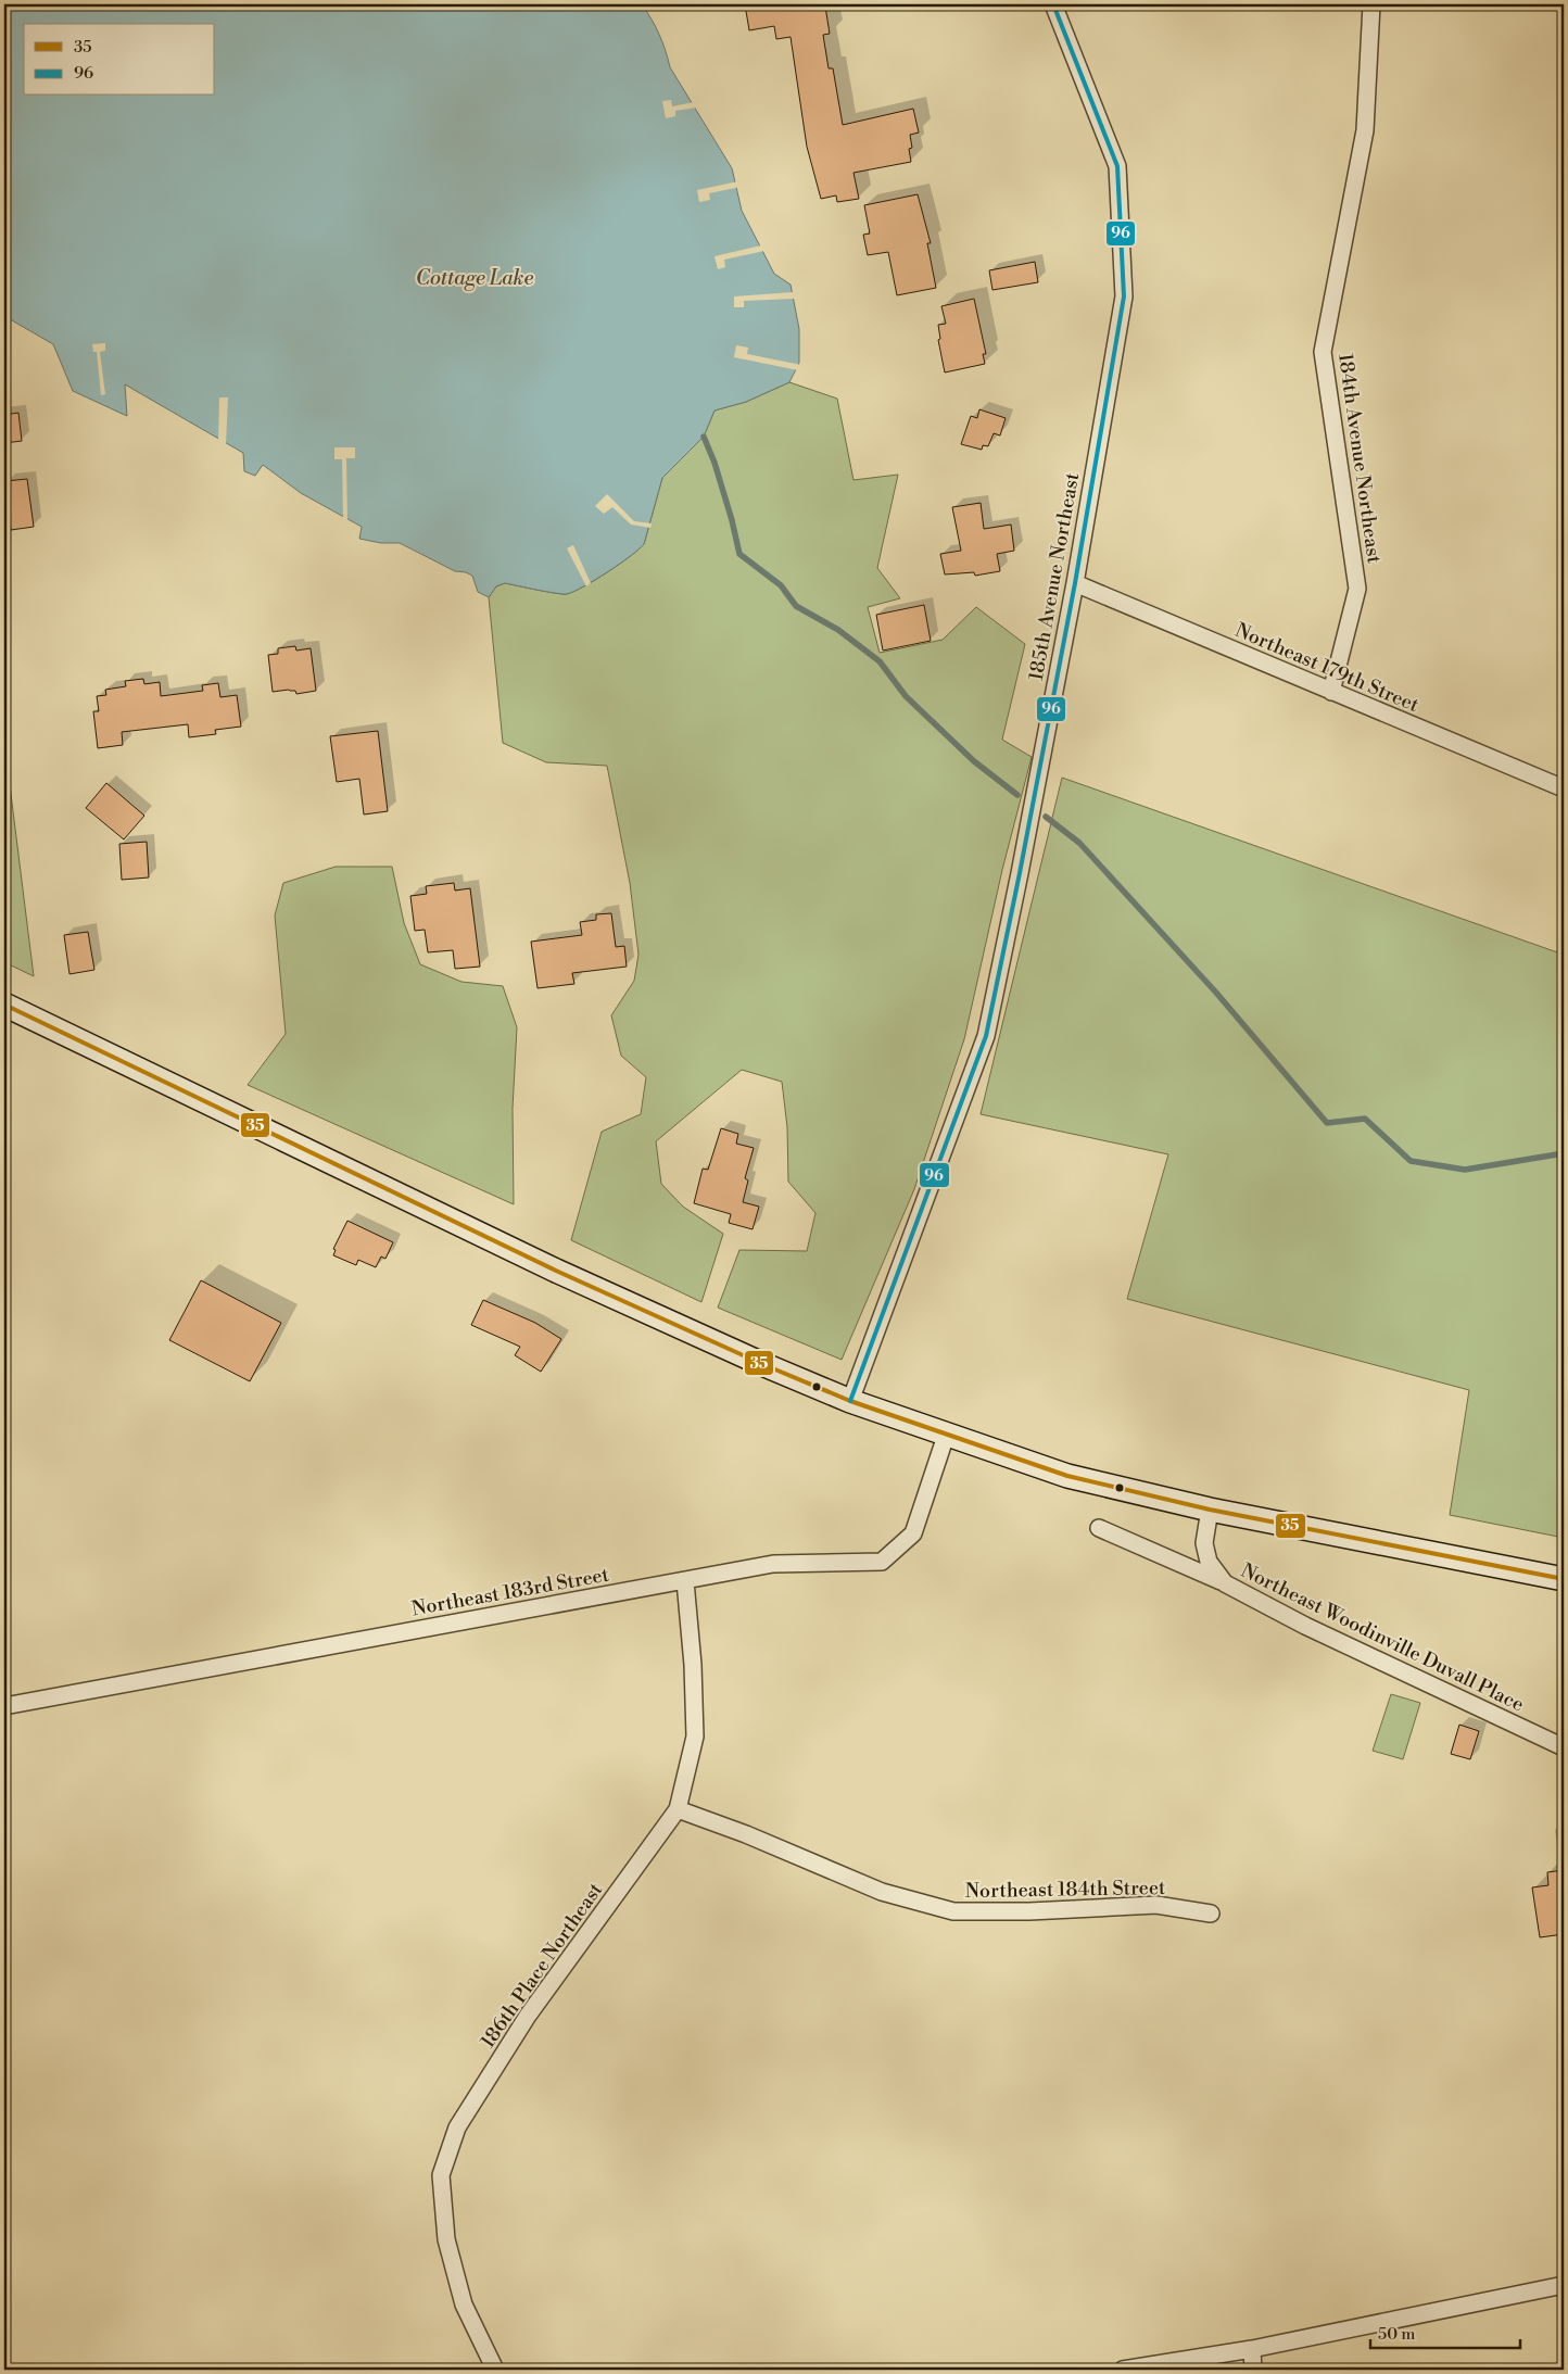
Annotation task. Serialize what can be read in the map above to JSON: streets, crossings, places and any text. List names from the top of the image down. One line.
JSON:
{"streets":{"street":["184th Avenue Northeast","185th Avenue Northeast","Northeast 179th Street","Northeast 183rd Street","Northeast Woodinville Duvall Place","Northeast 184th Street","186th Place Northeast"]},"crossings":[["184th Avenue Northeast","Northeast 179th Street"],["185th Avenue Northeast","Northeast 179th Street"],["Northeast 183rd Street","186th Place Northeast"],["Northeast 184th Street","186th Place Northeast"]],"water":["Cottage Lake"],"lines":["transit line 96","transit line 35"],"legend":["35","96"],"scale_bar":"50 m"}
